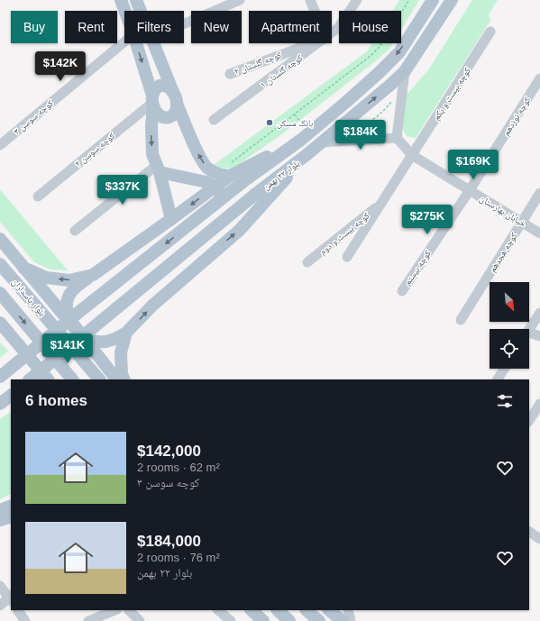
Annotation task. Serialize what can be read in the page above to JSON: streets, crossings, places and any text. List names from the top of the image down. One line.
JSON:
{"streets":{"main road":["بلوار ۲۲ بهمن","بلوار پاسداران"],"street":["کوچه گلستان ۲","کوچه گلستان ۱","کوچه بیست و یکم","کوچه نوزدهم","کوچه سوسن ۳","کوچه سوسن ۲","خیابان بهارستان","کوچه بیست و دوم","کوچه هجدهم","کوچه بیستم"]},"crossings":[["کوچه بیست و یکم","خیابان بهارستان"],["کوچه بیست و یکم","کوچه بیست و دوم"],["کوچه نوزدهم","خیابان بهارستان"],["کوچه نوزدهم","کوچه بیستم"],["خیابان بهارستان","کوچه بیست و دوم"],["خیابان بهارستان","کوچه هجدهم"],["خیابان بهارستان","کوچه بیستم"]],"places":["بانک مسکن"],"north":"bottom right","page":{"chip":["Buy","Rent","Filters","New","Apartment","House"],"price":["$142K","$184K","$169K","$337K","$275K","$141K"],"heading":"6 homes","list":[{"name":"$142,000","note":"2 rooms · 62 m² · کوچه سوسن ۳"},{"name":"$184,000","note":"2 rooms · 76 m² · بلوار ۲۲ بهمن"}]}}
